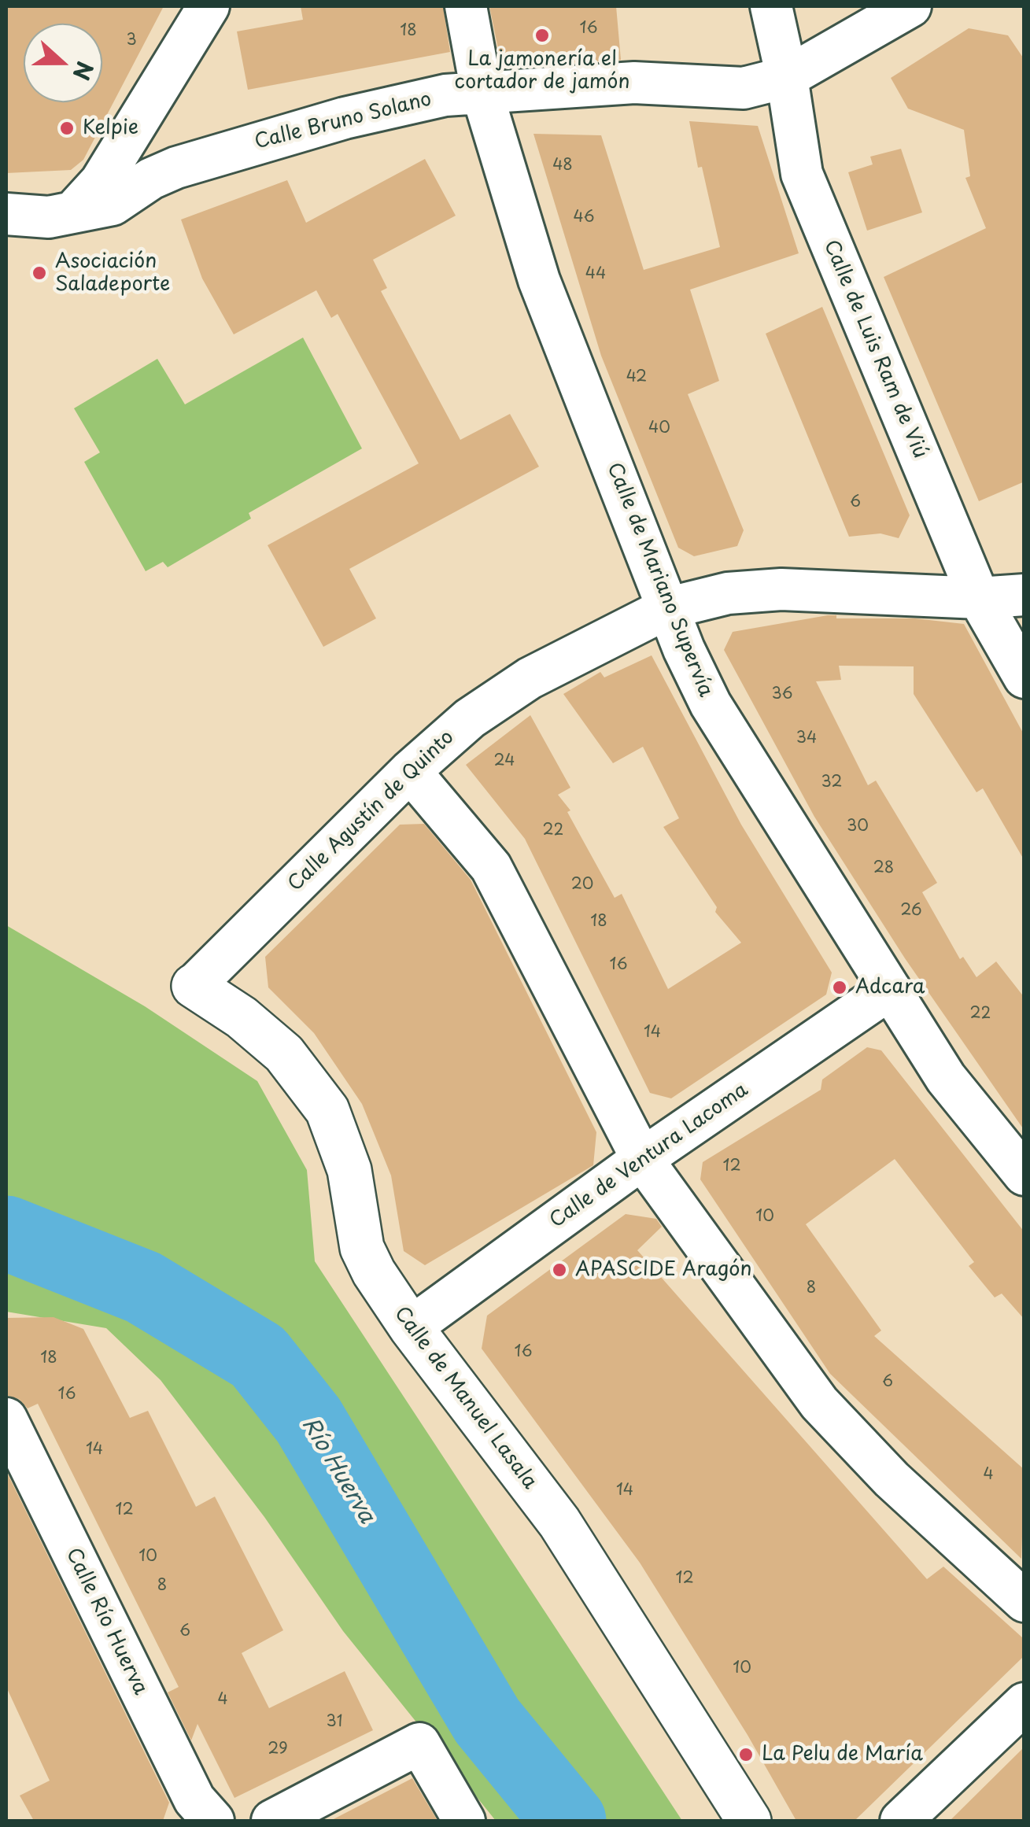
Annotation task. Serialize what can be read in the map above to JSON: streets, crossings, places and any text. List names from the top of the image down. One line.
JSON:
{"streets":{"street":["Calle Bruno Solano","Calle de Luis Ram de Viú","Calle de Mariano Supervía","Calle Agustín de Quinto","Calle de Ventura Lacoma","Calle de Manuel Lasala","Calle Río Huerva"]},"crossings":[["Calle Bruno Solano","Calle de Luis Ram de Viú"],["Calle Bruno Solano","Calle de Mariano Supervía"],["Calle de Luis Ram de Viú","Calle Agustín de Quinto"],["Calle de Mariano Supervía","Calle Agustín de Quinto"],["Calle de Mariano Supervía","Calle de Ventura Lacoma"],["Calle Agustín de Quinto","Calle de Manuel Lasala"],["Calle de Ventura Lacoma","Calle de Manuel Lasala"]],"water":["Río Huerva"],"places":["La jamonería el cortador de jamón","Kelpie","Asociación Saladeporte","Adcara","APASCIDE Aragón","La Pelu de María"],"house_numbers":["16","18","3","48","46","44","42","40","6","36","34","24","32","30","22","28","20","26","18","16","22","14","12","10","8","16","18","6","16","14","4","14","12","10","12","8","6","10","4","31","29"],"north":"right"}
